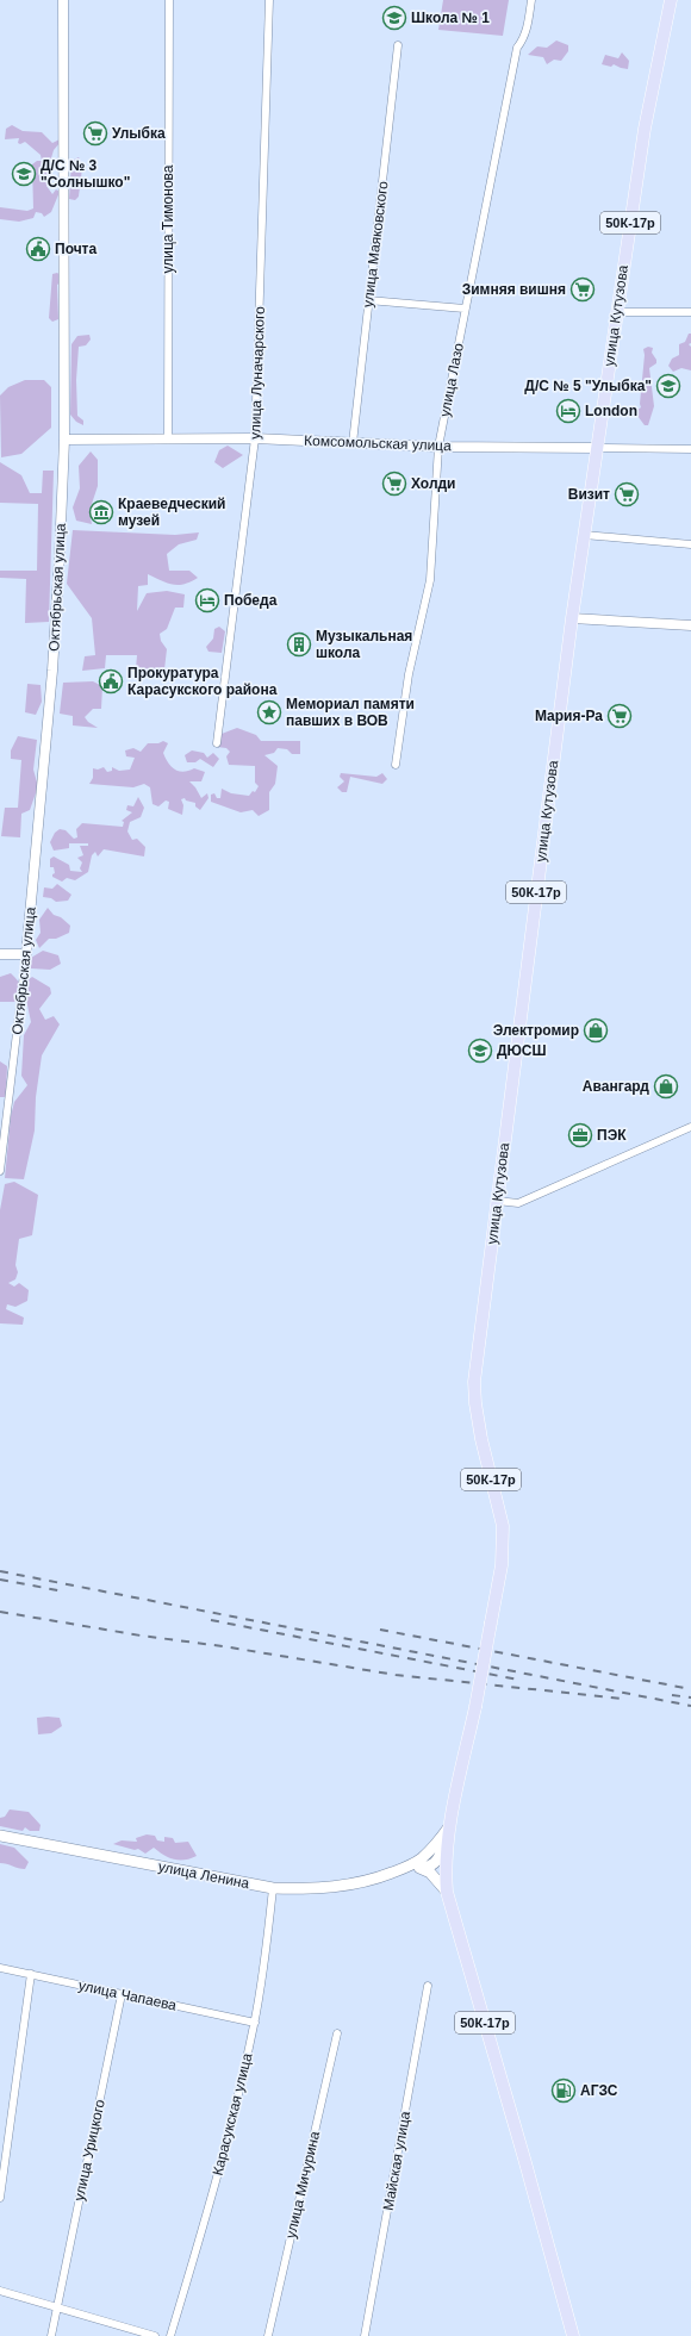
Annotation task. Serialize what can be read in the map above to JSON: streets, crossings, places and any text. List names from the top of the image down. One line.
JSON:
{"streets":{"main road":["50К-17р","улица Кутузова","улица Ленина"],"street":["улица Тимонова","улица Маяковского","улица Луначарского","улица Лазо","Комсомольская улица","Октябрьская улица","улица Чапаева","Карасукская улица","улица Урицкого","Майская улица","улица Мичурина"]},"crossings":[["улица Тимонова","Комсомольская улица"],["50К-17р","улица Кутузова"],["50К-17р","улица Ленина"],["улица Маяковского","Комсомольская улица"],["улица Кутузова","Комсомольская улица"],["улица Кутузова","улица Ленина"],["улица Луначарского","Комсомольская улица"],["улица Лазо","Комсомольская улица"],["Комсомольская улица","Октябрьская улица"],["улица Ленина","Карасукская улица"],["улица Чапаева","Карасукская улица"],["улица Чапаева","улица Урицкого"]],"places":{"school or university":["Школа № 1","Д/С № 3 \"Солнышко\"","Д/С № 5 \"Улыбка\"","ДЮСШ"],"supermarket":["Улыбка","Зимняя вишня","Холди","Визит","Мария-Ра"],"public building":["Почта","Прокуратура Карасукского района"],"hotel":["London","Победа"],"museum":["Краеведческий музей"],"building":["Музыкальная школа"],"place":["Мемориал памяти павших в ВОВ"],"shop":["Электромир","Авангард"],"office":["ПЭК"],"fuel station":["АГЗС"]}}
